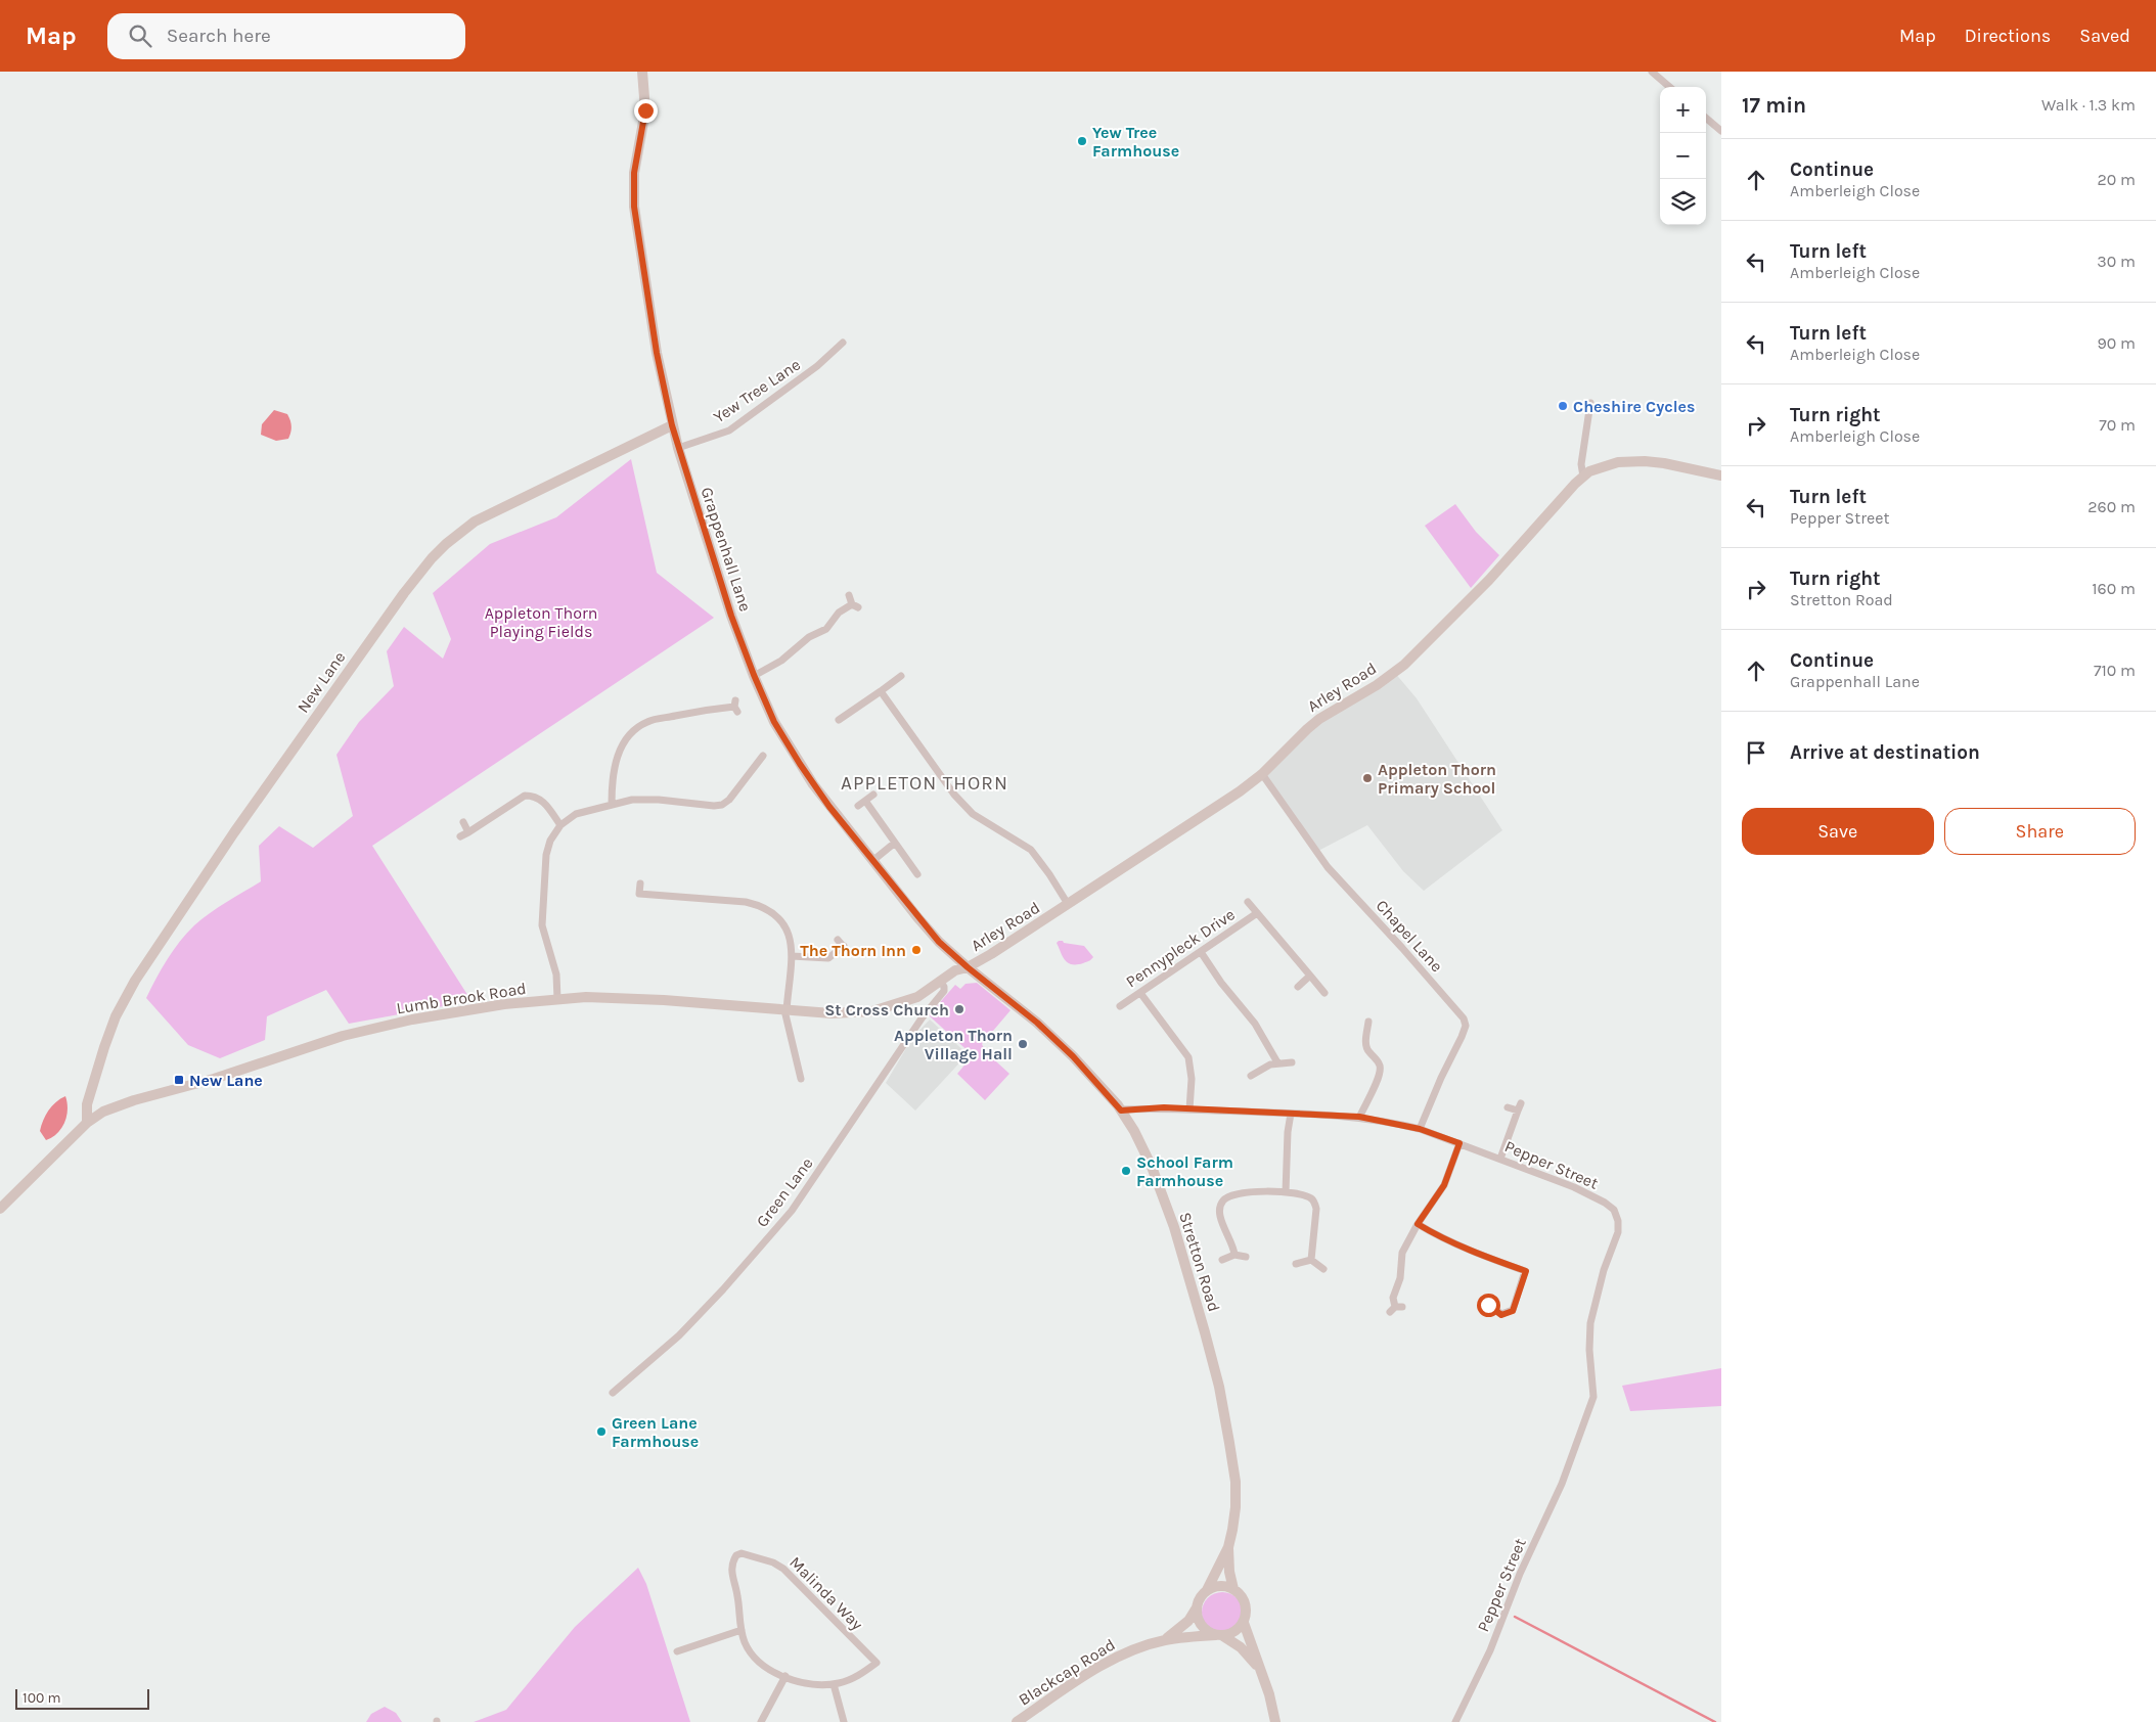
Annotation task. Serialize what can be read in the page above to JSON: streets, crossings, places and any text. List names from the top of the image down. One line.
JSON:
{"streets":{"street":["Yew Tree Lane","Grappenhall Lane","New Lane","Arley Road","Chapel Lane","Pennypleck Drive","Lumb Brook Road","Pepper Street","Green Lane","Stretton Road","Malinda Way","Blackcap Road"]},"crossings":[["Yew Tree Lane","Grappenhall Lane"],["Grappenhall Lane","New Lane"],["Grappenhall Lane","Arley Road"],["Grappenhall Lane","Lumb Brook Road"],["Grappenhall Lane","Stretton Road"],["New Lane","Lumb Brook Road"],["Arley Road","Chapel Lane"],["Arley Road","Lumb Brook Road"],["Arley Road","Stretton Road"],["Chapel Lane","Pepper Street"],["Lumb Brook Road","Green Lane"],["Lumb Brook Road","Stretton Road"],["Pepper Street","Stretton Road"],["Stretton Road","Blackcap Road"]],"districts":["APPLETON THORN"],"parks":["Appleton Thorn Playing Fields"],"places":{"other":["Yew Tree Farmhouse","Cheshire Cycles","Appleton Thorn Primary School","The Thorn Inn","St Cross Church","Appleton Thorn Village Hall","School Farm Farmhouse","Green Lane Farmhouse"],"transit":["New Lane"]},"scale_bar":"100 m","page":{"header":"Map","search":"Search here","nav":["Map","Directions","Saved"],"heading":["17 min","Walk · 1.3 km"],"map_buttons":["+","−"],"list":[["Continue","Amberleigh Close","20 m"],["Turn left","Amberleigh Close","30 m"],["Turn left","Amberleigh Close","90 m"],["Turn right","Amberleigh Close","70 m"],["Turn left","Pepper Street","260 m"],["Turn right","Stretton Road","160 m"],["Continue","Grappenhall Lane","710 m"],"Arrive at destination"],"buttons":["Save","Share"],"scale":"100 m"}}
